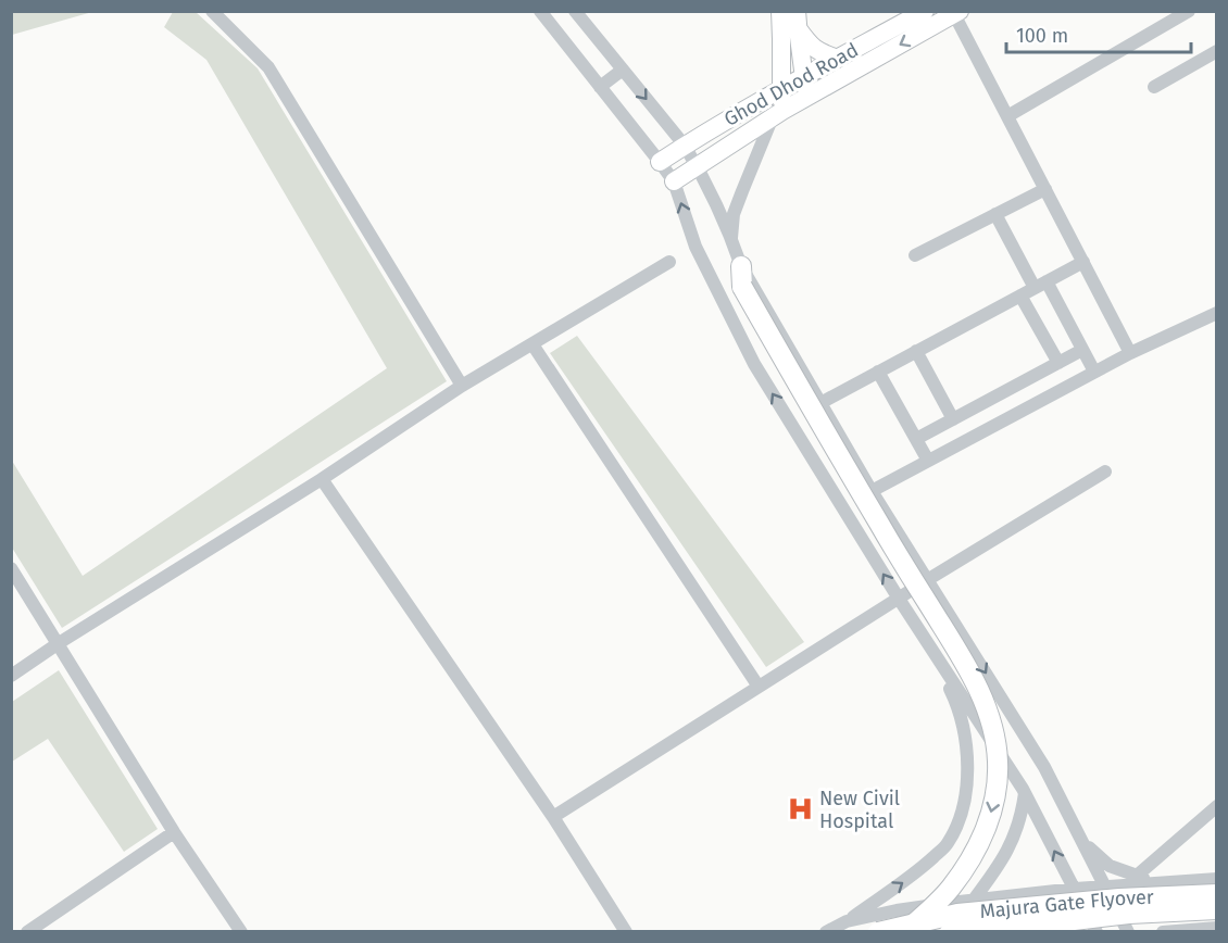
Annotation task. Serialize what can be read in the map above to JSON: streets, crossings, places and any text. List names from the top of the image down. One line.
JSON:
{"streets":{"highway":["Majura Gate Flyover"],"main road":["Ghod Dhod Road"]},"places":{"hospital":["New Civil Hospital"]},"scale_bar":"100 m"}
